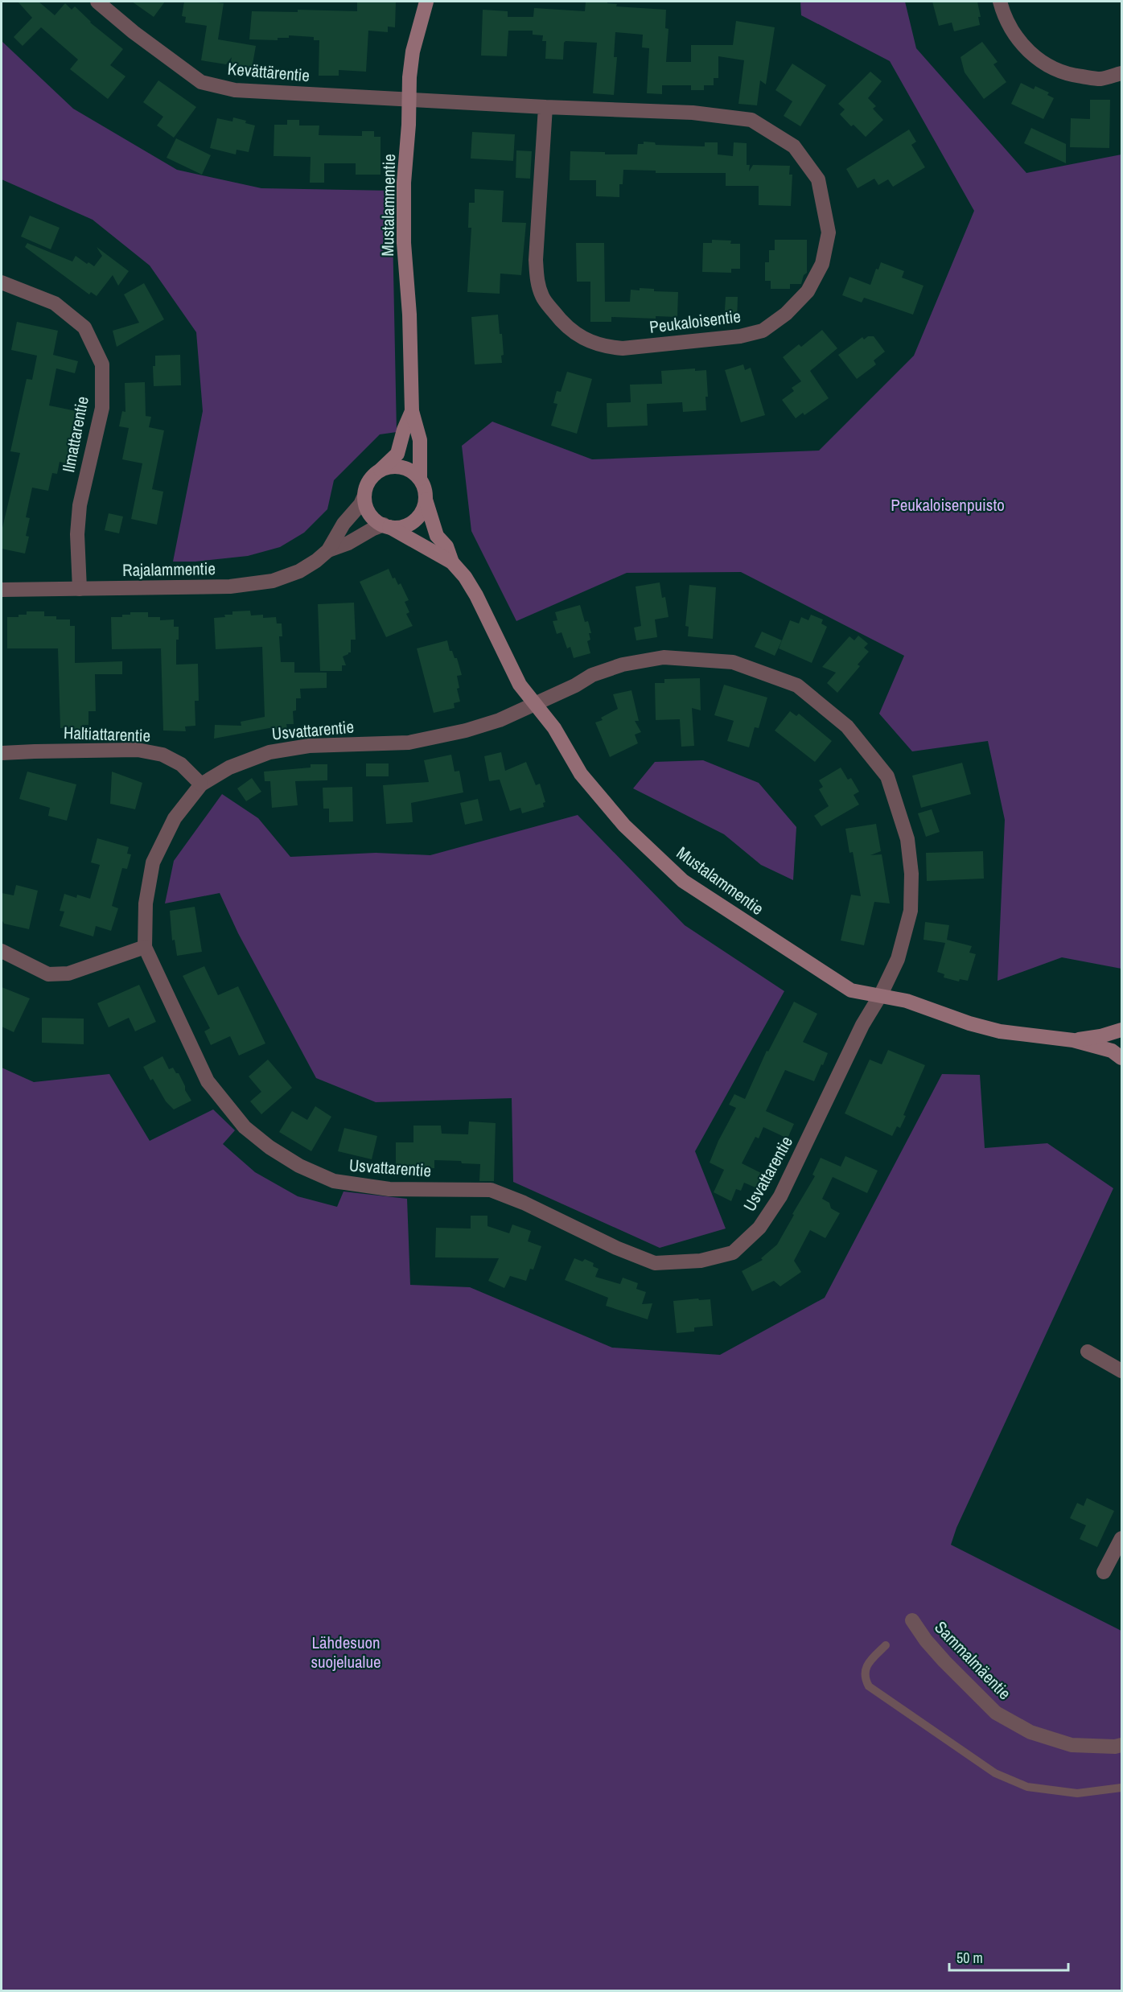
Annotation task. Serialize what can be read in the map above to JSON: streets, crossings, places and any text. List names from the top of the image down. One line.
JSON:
{"streets":{"street":["Kevättärentie","Mustalammentie","Peukaloisentie","Ilmattarentie","Rajalammentie","Usvattarentie","Haltiattarentie","Sammalmäentie"]},"crossings":[["Kevättärentie","Mustalammentie"],["Kevättärentie","Peukaloisentie"],["Mustalammentie","Peukaloisentie"],["Mustalammentie","Rajalammentie"],["Mustalammentie","Usvattarentie"],["Ilmattarentie","Rajalammentie"],["Usvattarentie","Haltiattarentie"]],"parks":["Peukaloisenpuisto","Lähdesuon suojelualue"],"scale_bar":"50 m"}
